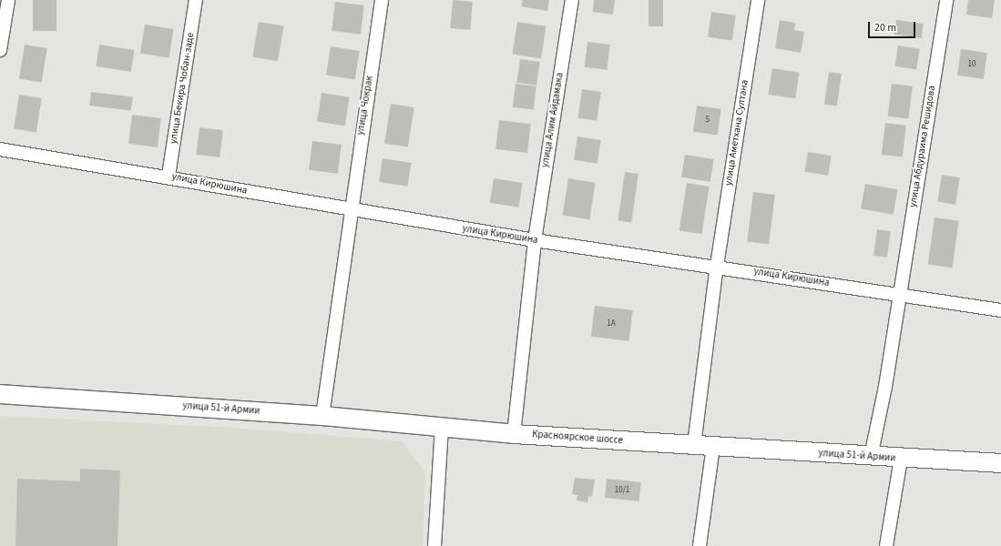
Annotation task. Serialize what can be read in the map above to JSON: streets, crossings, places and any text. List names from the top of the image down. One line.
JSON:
{"streets":{"main road":["улица 51-й Армии","Красноярское шоссе"],"street":["улица Бекира Чобан-заде","улица Чокрак","улица Алим Айдамака","улица Аметхана Султана","улица Абдураима Решидова","улица Кирюшина"]},"crossings":[["улица Бекира Чобан-заде","улица Кирюшина"],["улица Чокрак","улица Кирюшина"],["улица Чокрак","улица 51-й Армии"],["улица Алим Айдамака","улица Кирюшина"],["улица Алим Айдамака","Красноярское шоссе"],["улица Аметхана Султана","улица Кирюшина"],["улица Аметхана Султана","Красноярское шоссе"],["улица Абдураима Решидова","улица Кирюшина"],["улица Абдураима Решидова","улица 51-й Армии"],["улица 51-й Армии","Красноярское шоссе"]],"house_numbers":["10","5","1А","10/1"],"scale_bar":"20 m"}
